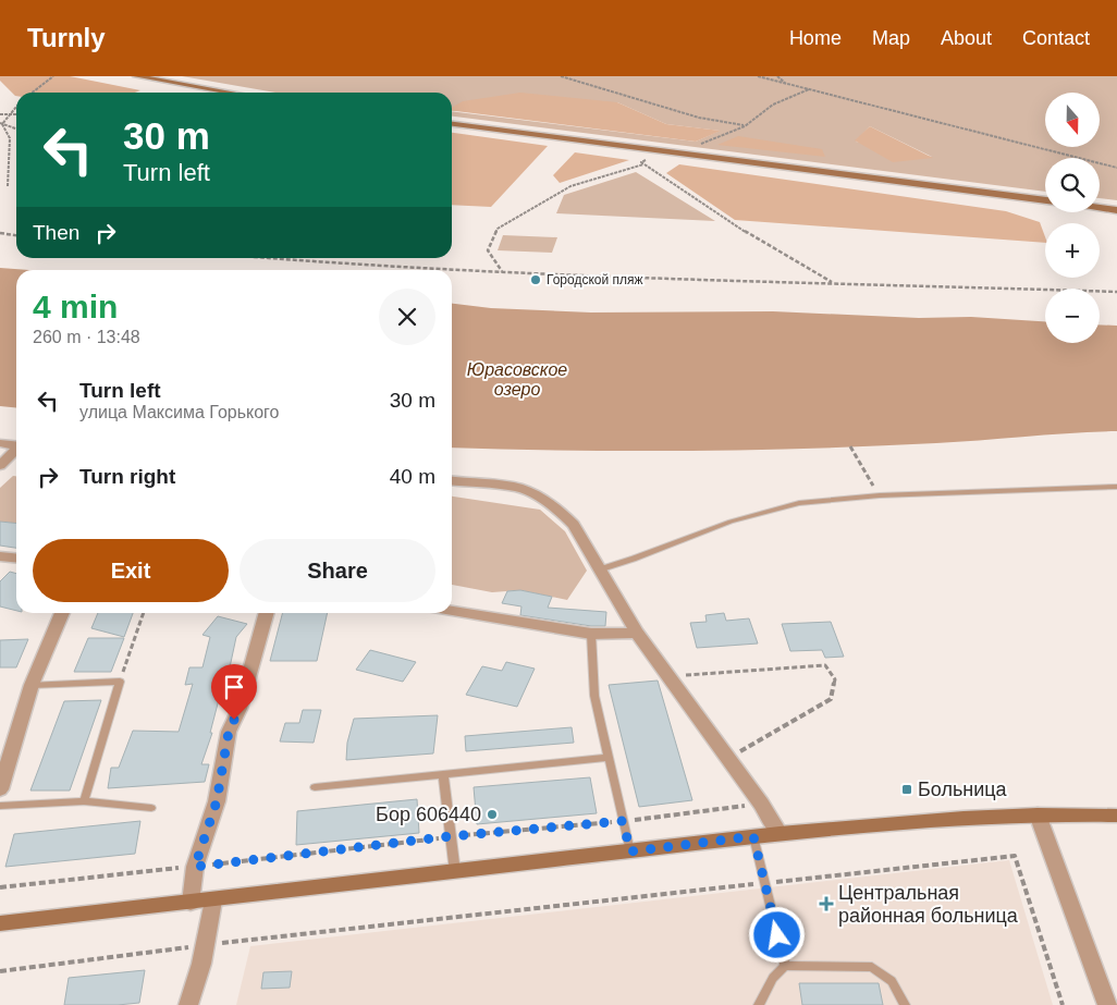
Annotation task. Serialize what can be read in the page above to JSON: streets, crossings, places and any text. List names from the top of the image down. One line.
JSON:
{"water":["Юрасовское озеро"],"places":{"other":["Городской пляж","Бор 606440"],"transit":["Больница"],"health":["Центральная районная больница"]},"north":"bottom","page":{"header":"Turnly","nav":["Home","Map","About","Contact"],"map_buttons":["+","−"],"turn":["30 m","Turn left"],"then":"Then","heading":["4 min","260 m · 13:48"],"list":[{"name":"Turn left","note":"улица Максима Горького","value":"30 m"},{"name":"Turn right","value":"40 m"}],"buttons":["Exit","Share"]}}
